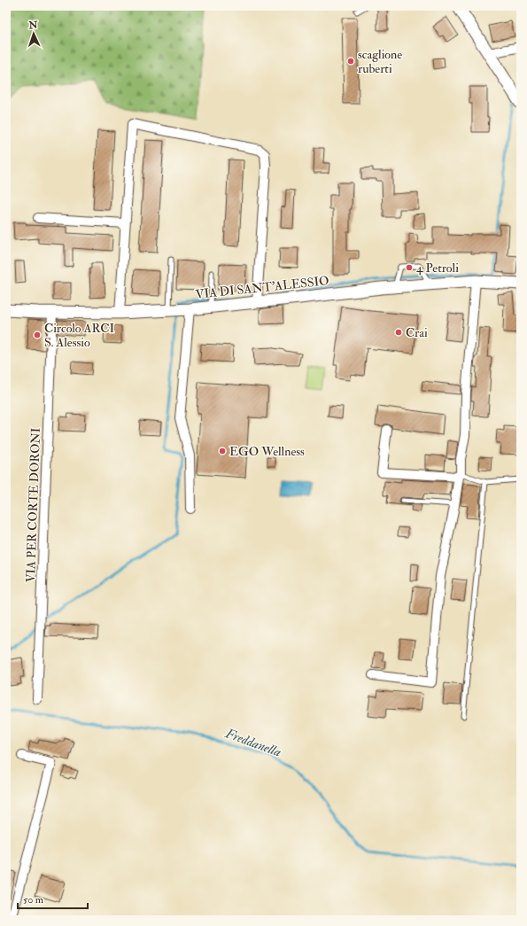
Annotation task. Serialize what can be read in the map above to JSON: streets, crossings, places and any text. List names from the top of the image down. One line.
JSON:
{"streets":{"street":["VIA DI SANT'ALESSIO","VIA PER CORTE DORONI"]},"crossings":[["VIA DI SANT'ALESSIO","VIA PER CORTE DORONI"]],"water":["Freddanella"],"places":["scaglione ruberti","4 Petroli","Crai","Circolo ARCI S. Alessio","EGO Wellness"],"scale_bar":"50 m","north":"top"}
